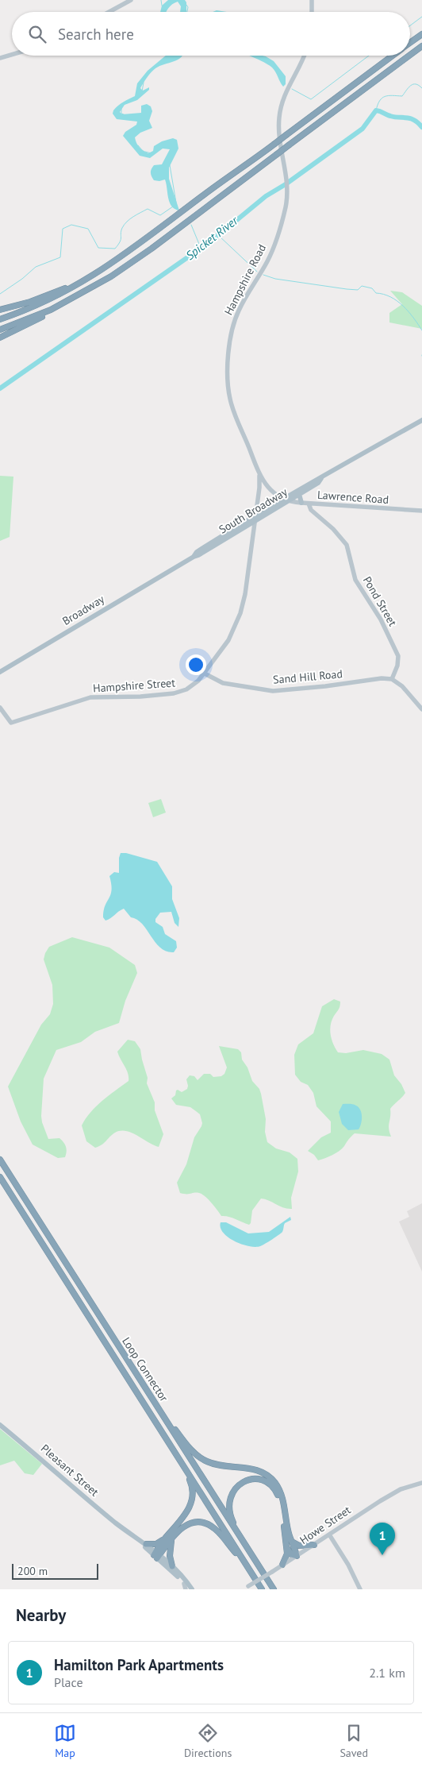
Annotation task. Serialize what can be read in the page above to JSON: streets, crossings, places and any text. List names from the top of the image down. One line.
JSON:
{"streets":{"highway":["Loop Connector"],"main road":["South Broadway","Broadway","Pleasant Street"],"street":["Hampshire Road","Lawrence Road","Pond Street","Sand Hill Road","Hampshire Street","Howe Street"]},"crossings":[["Hampshire Road","Lawrence Road"],["Hampshire Road","South Broadway"],["Hampshire Road","Hampshire Street"],["Lawrence Road","South Broadway"],["Lawrence Road","Pond Street"],["South Broadway","Broadway"],["South Broadway","Hampshire Street"],["Pond Street","Sand Hill Road"],["Sand Hill Road","Hampshire Street"]],"water":["Spicket River"],"scale_bar":"200 m","page":{"search":"Search here","pins":"1","scale":"200 m","heading":"Nearby","list":[{"mark":"1","name":"Hamilton Park Apartments","note":"Place","value":"2.1 km"}],"nav":["Map","Directions","Saved"]}}
